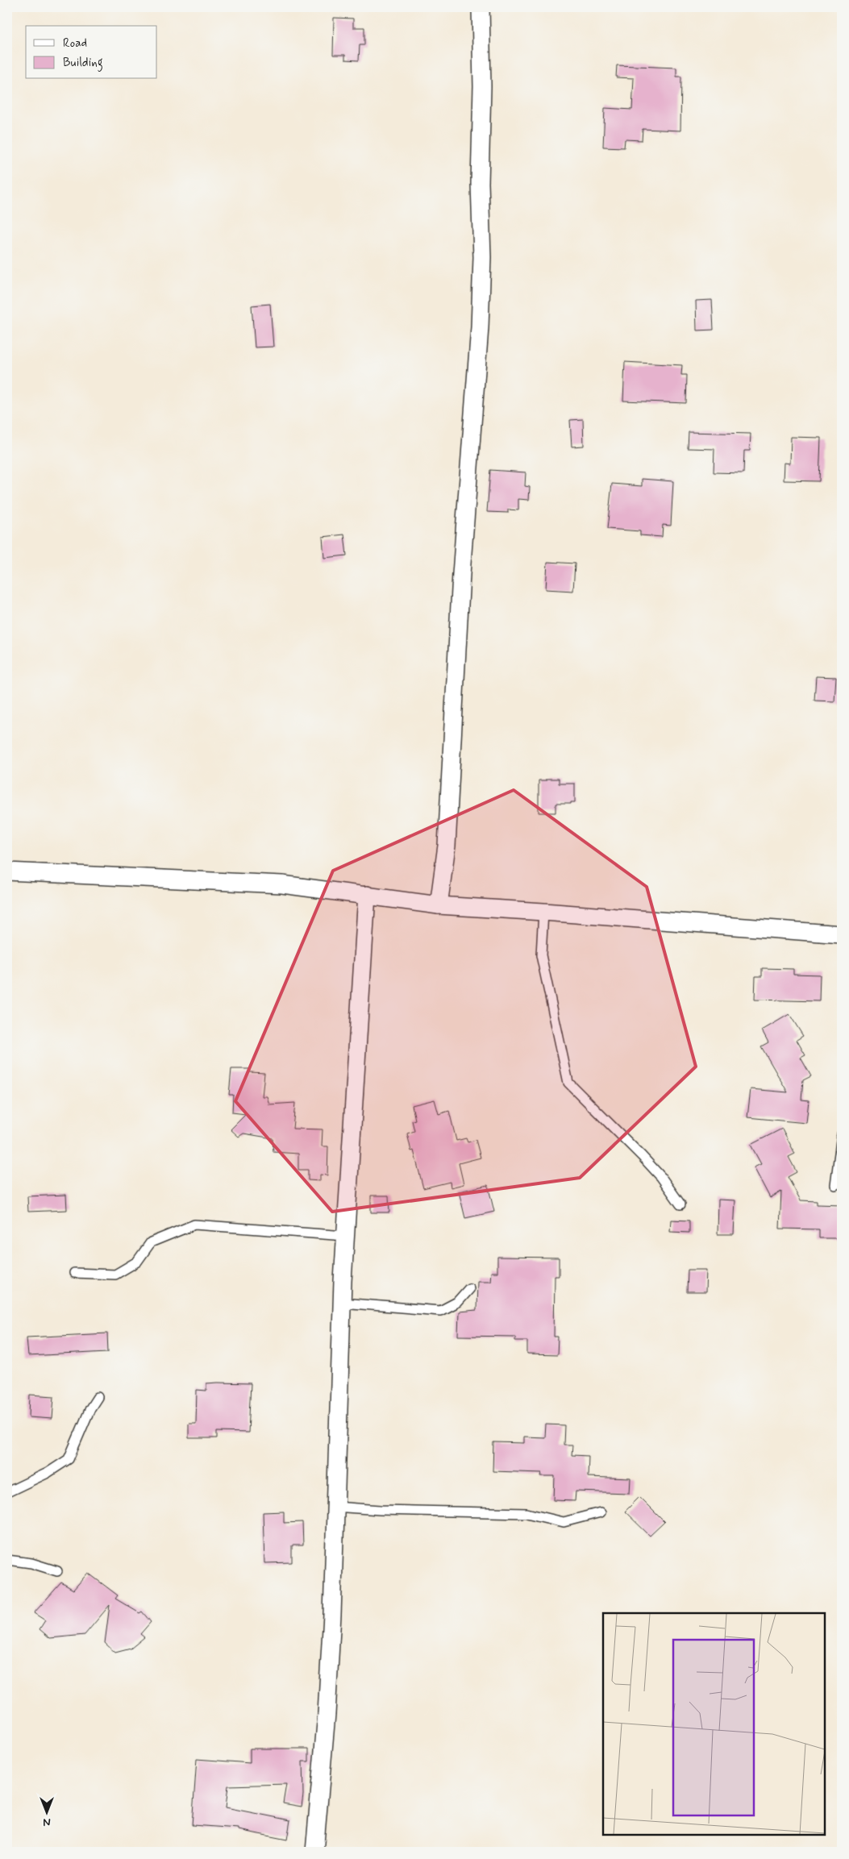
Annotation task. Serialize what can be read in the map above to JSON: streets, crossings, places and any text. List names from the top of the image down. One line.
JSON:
{"legend":["Road","Building"],"north":"bottom"}
